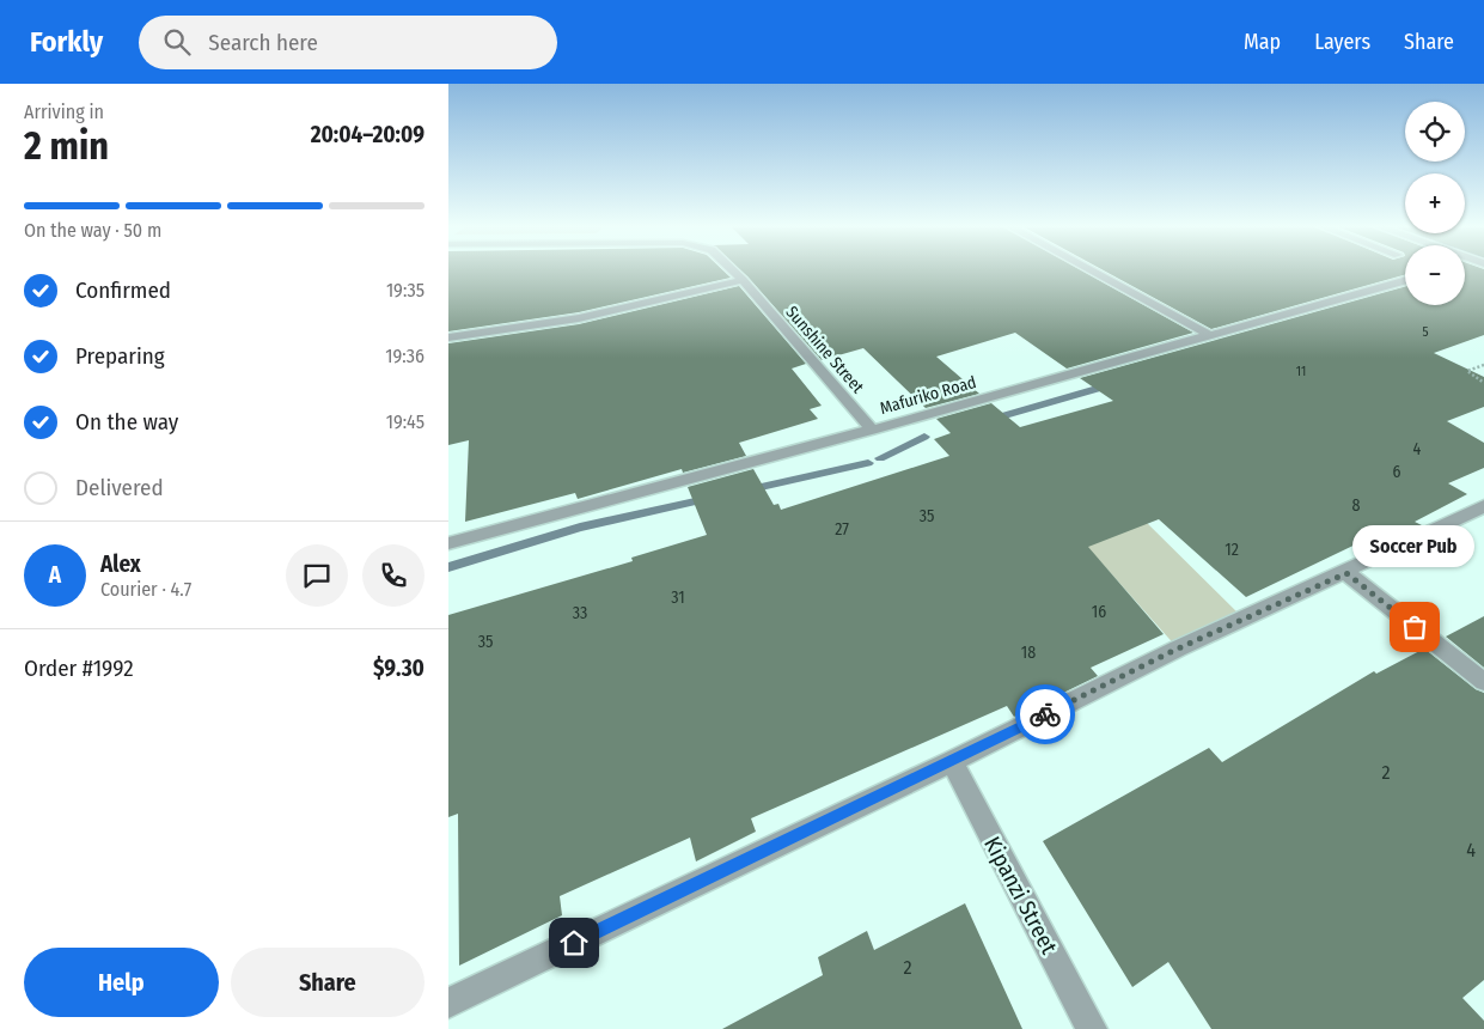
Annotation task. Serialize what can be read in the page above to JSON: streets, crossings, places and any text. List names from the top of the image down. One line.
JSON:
{"streets":{"street":["Sunshine Street","Mafuriko Road","Kipanzi Street"]},"crossings":[["Sunshine Street","Mafuriko Road"]],"places":["Soccer Pub"],"house_numbers":["5","11","4","6","8","35","27","12","31","16","33","35","18","2","4","2"],"page":{"header":"Forkly","search":"Search here","nav":["Map","Layers","Share"],"heading":["2 min","Arriving in","20:04–20:09"],"panel":["Alex","Courier · 4.7","Order #1992","$9.30"],"map_buttons":["+","−"],"bar":"On the way · 50 m","list":[["Confirmed","19:35"],["Preparing","19:36"],["On the way","19:45"],"Delivered"],"bubble":"Soccer Pub","round":"A","buttons":["Help","Share"]}}
